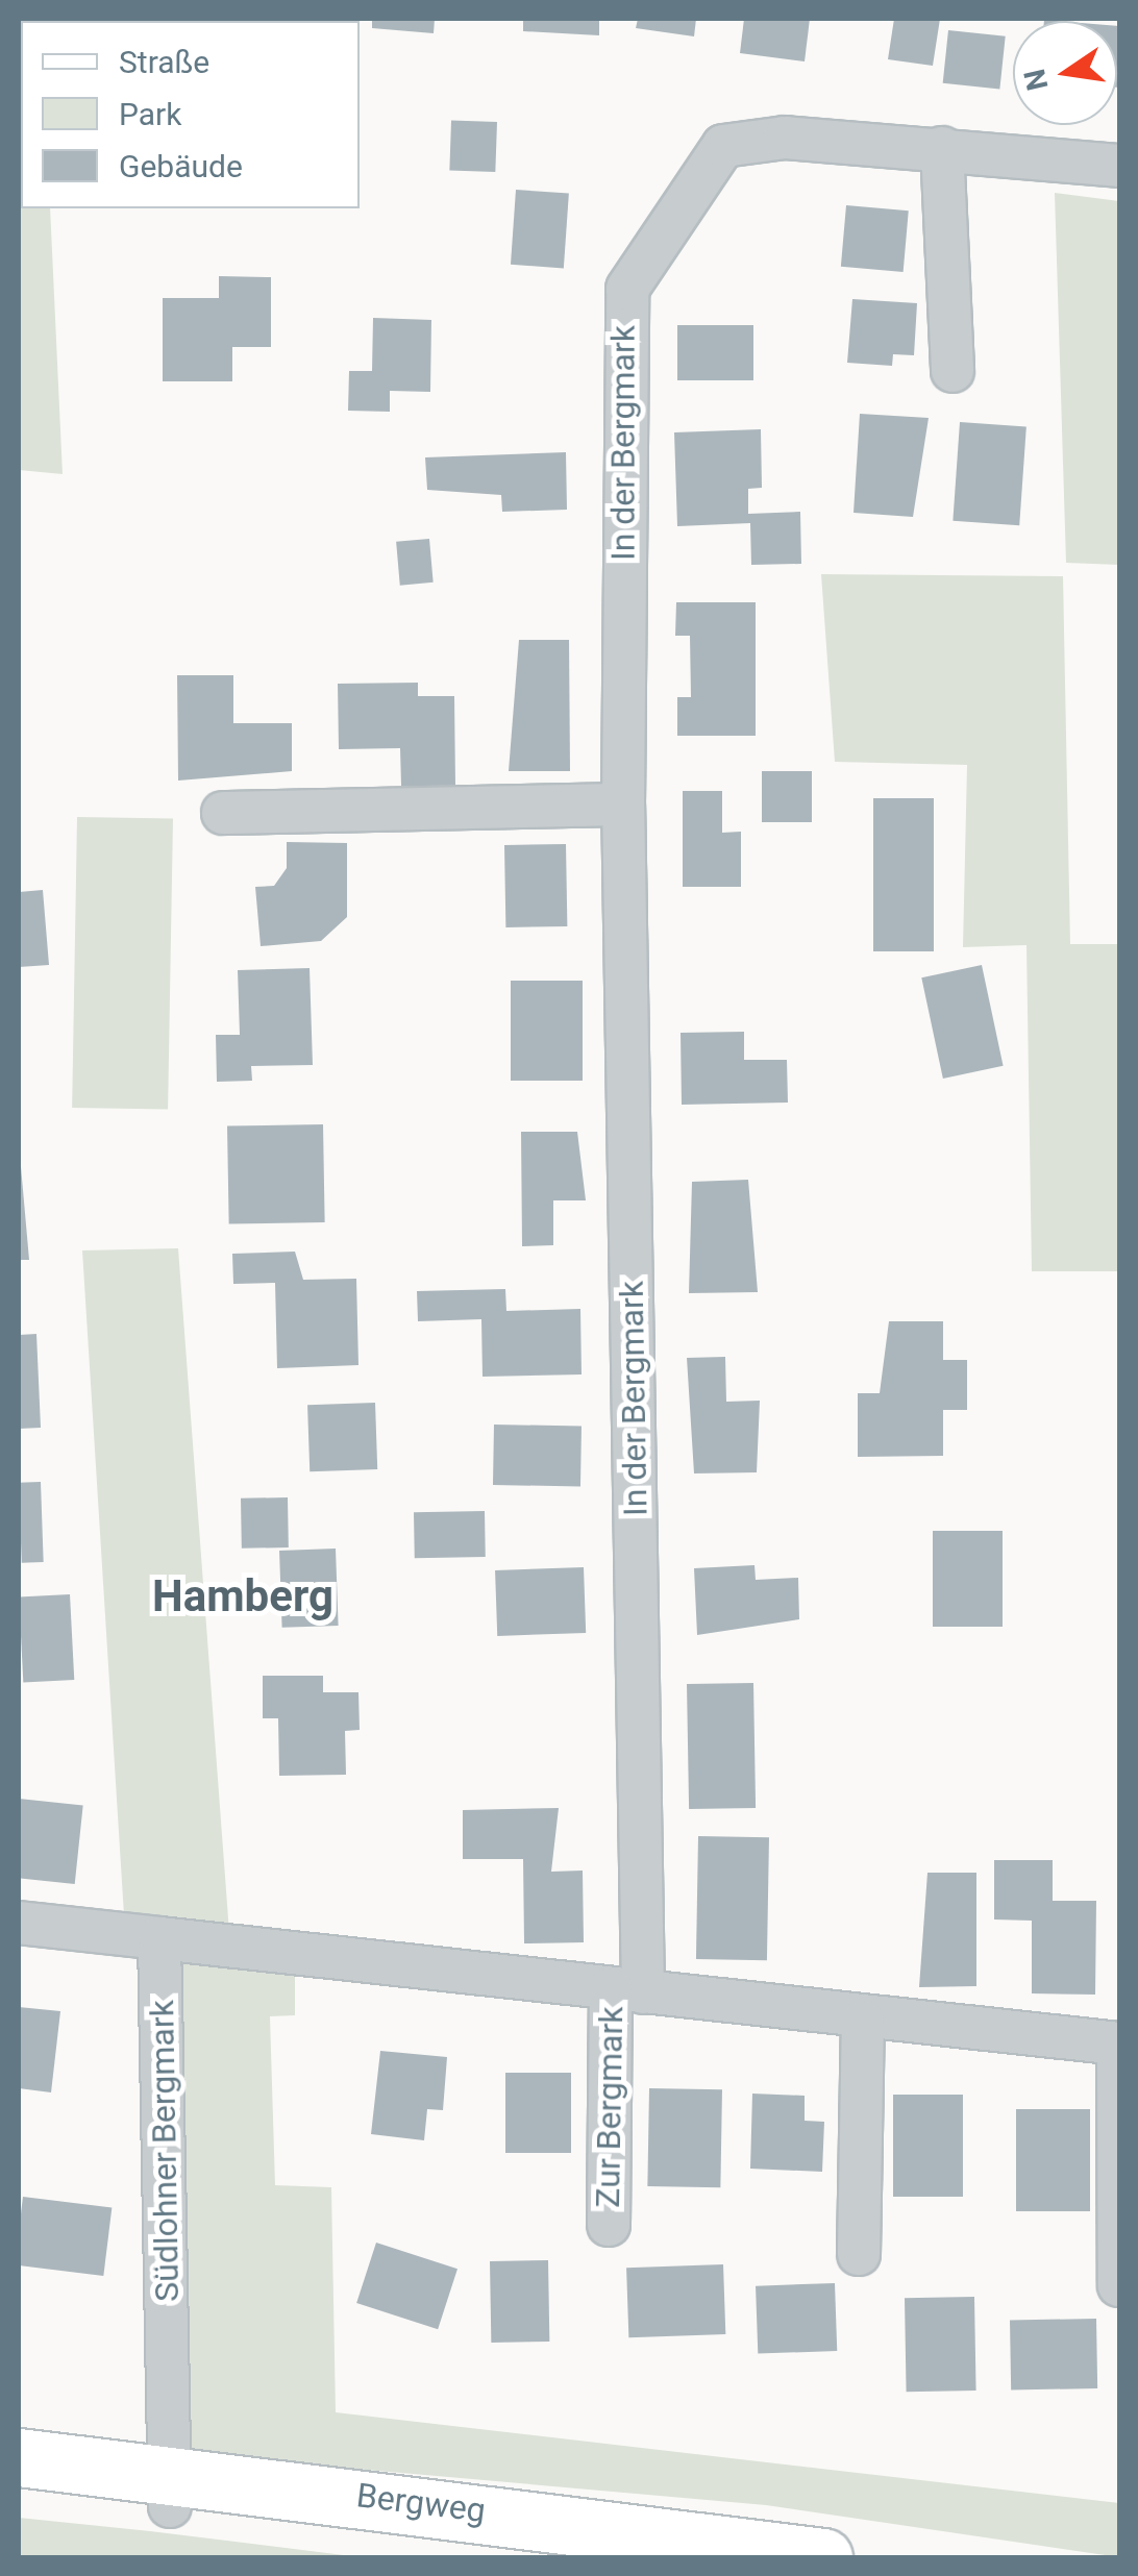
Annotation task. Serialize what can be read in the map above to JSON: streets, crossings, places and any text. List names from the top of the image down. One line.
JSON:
{"streets":{"main road":["Bergweg"],"street":["In der Bergmark","Zur Bergmark","Südlohner Bergmark"]},"crossings":[["In der Bergmark","Zur Bergmark"],["Südlohner Bergmark","Bergweg"]],"districts":["Hamberg"],"legend":["Straße","Park","Gebäude"],"north":"left"}
